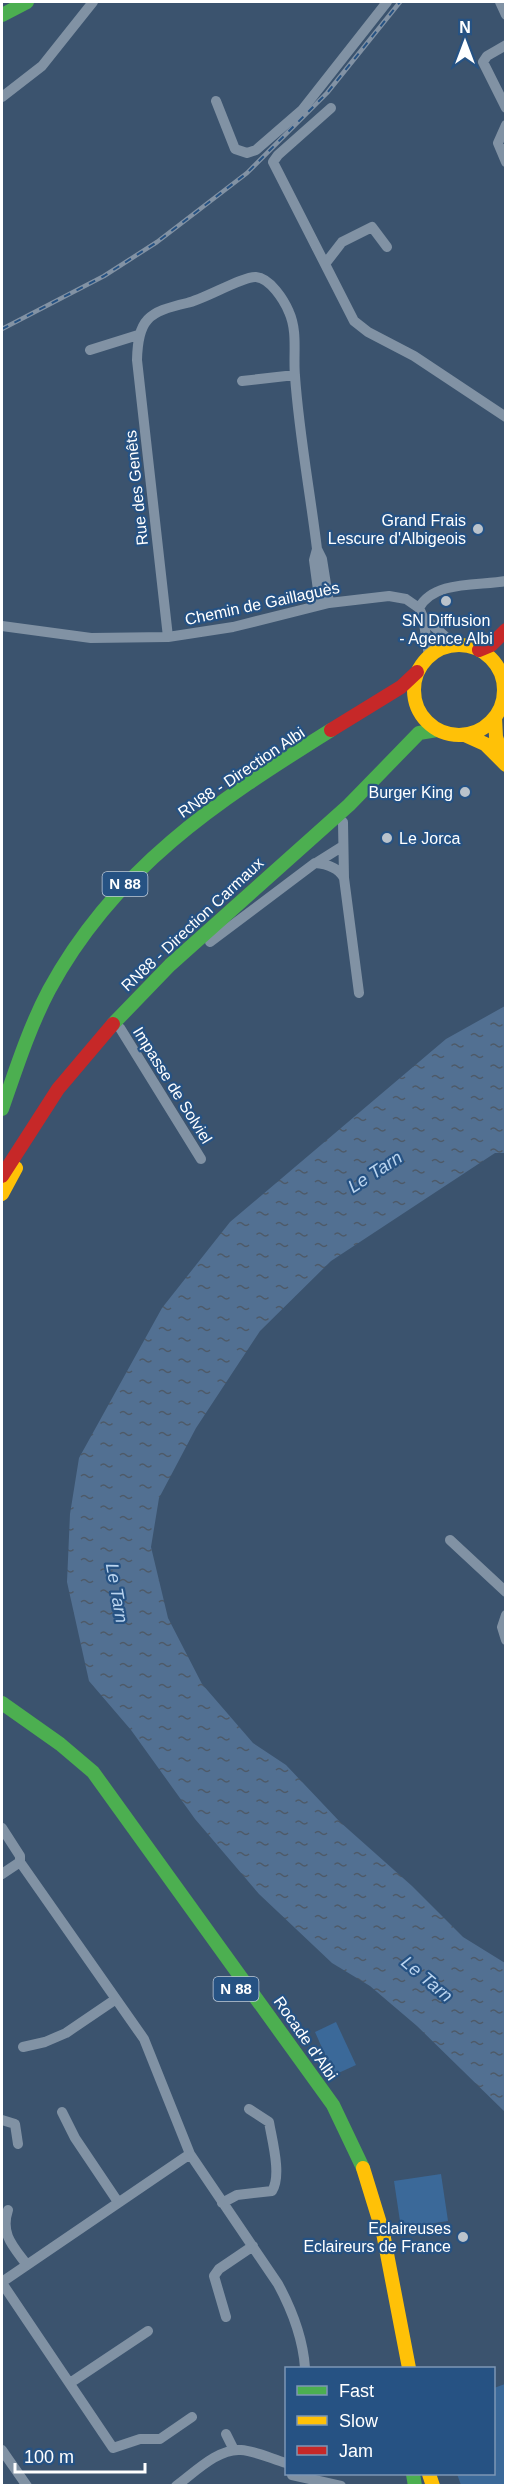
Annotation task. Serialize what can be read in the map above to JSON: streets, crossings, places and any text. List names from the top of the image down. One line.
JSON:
{"streets":{"main road":["RN88 - Direction Albi","N 88","RN88 - Direction Carmaux","Rocade d'Albi"],"street":["Rue des Genêts","Chemin de Gaillaguès","Impasse de Solviel"]},"crossings":[["Rue des Genêts","Chemin de Gaillaguès"],["Chemin de Gaillaguès","RN88 - Direction Albi"],["Chemin de Gaillaguès","RN88 - Direction Carmaux"],["RN88 - Direction Albi","RN88 - Direction Carmaux"]],"water":["Le Tarn"],"places":["Grand Frais Lescure d'Albigeois","SN Diffusion - Agence Albi","Burger King","Le Jorca","Eclaireuses Eclaireurs de France"],"legend":["Fast","Slow","Jam"],"scale_bar":"100 m","north":"top"}
